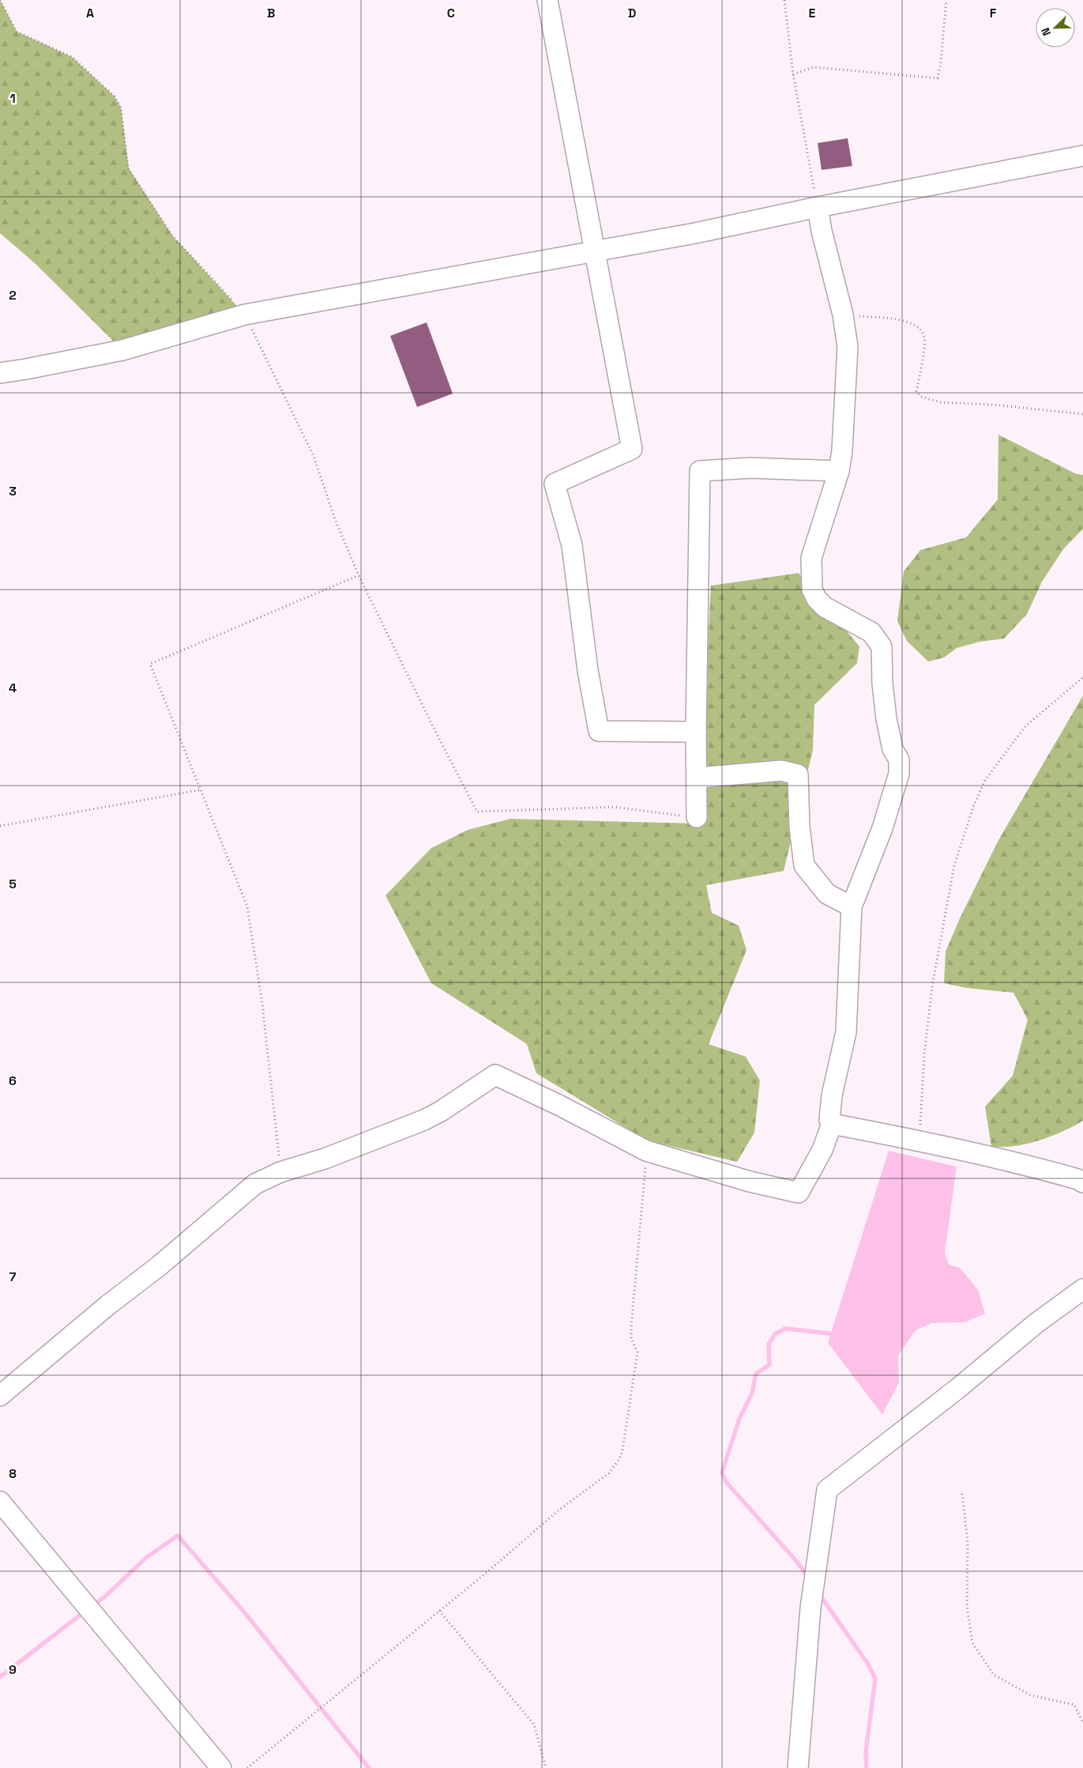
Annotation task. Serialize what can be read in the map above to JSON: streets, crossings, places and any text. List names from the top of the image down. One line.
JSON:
{"north":"bottom left","grid":{"columns":["A","B","C","D","E","F"],"rows":["1","2","3","4","5","6","7","8","9"]}}
